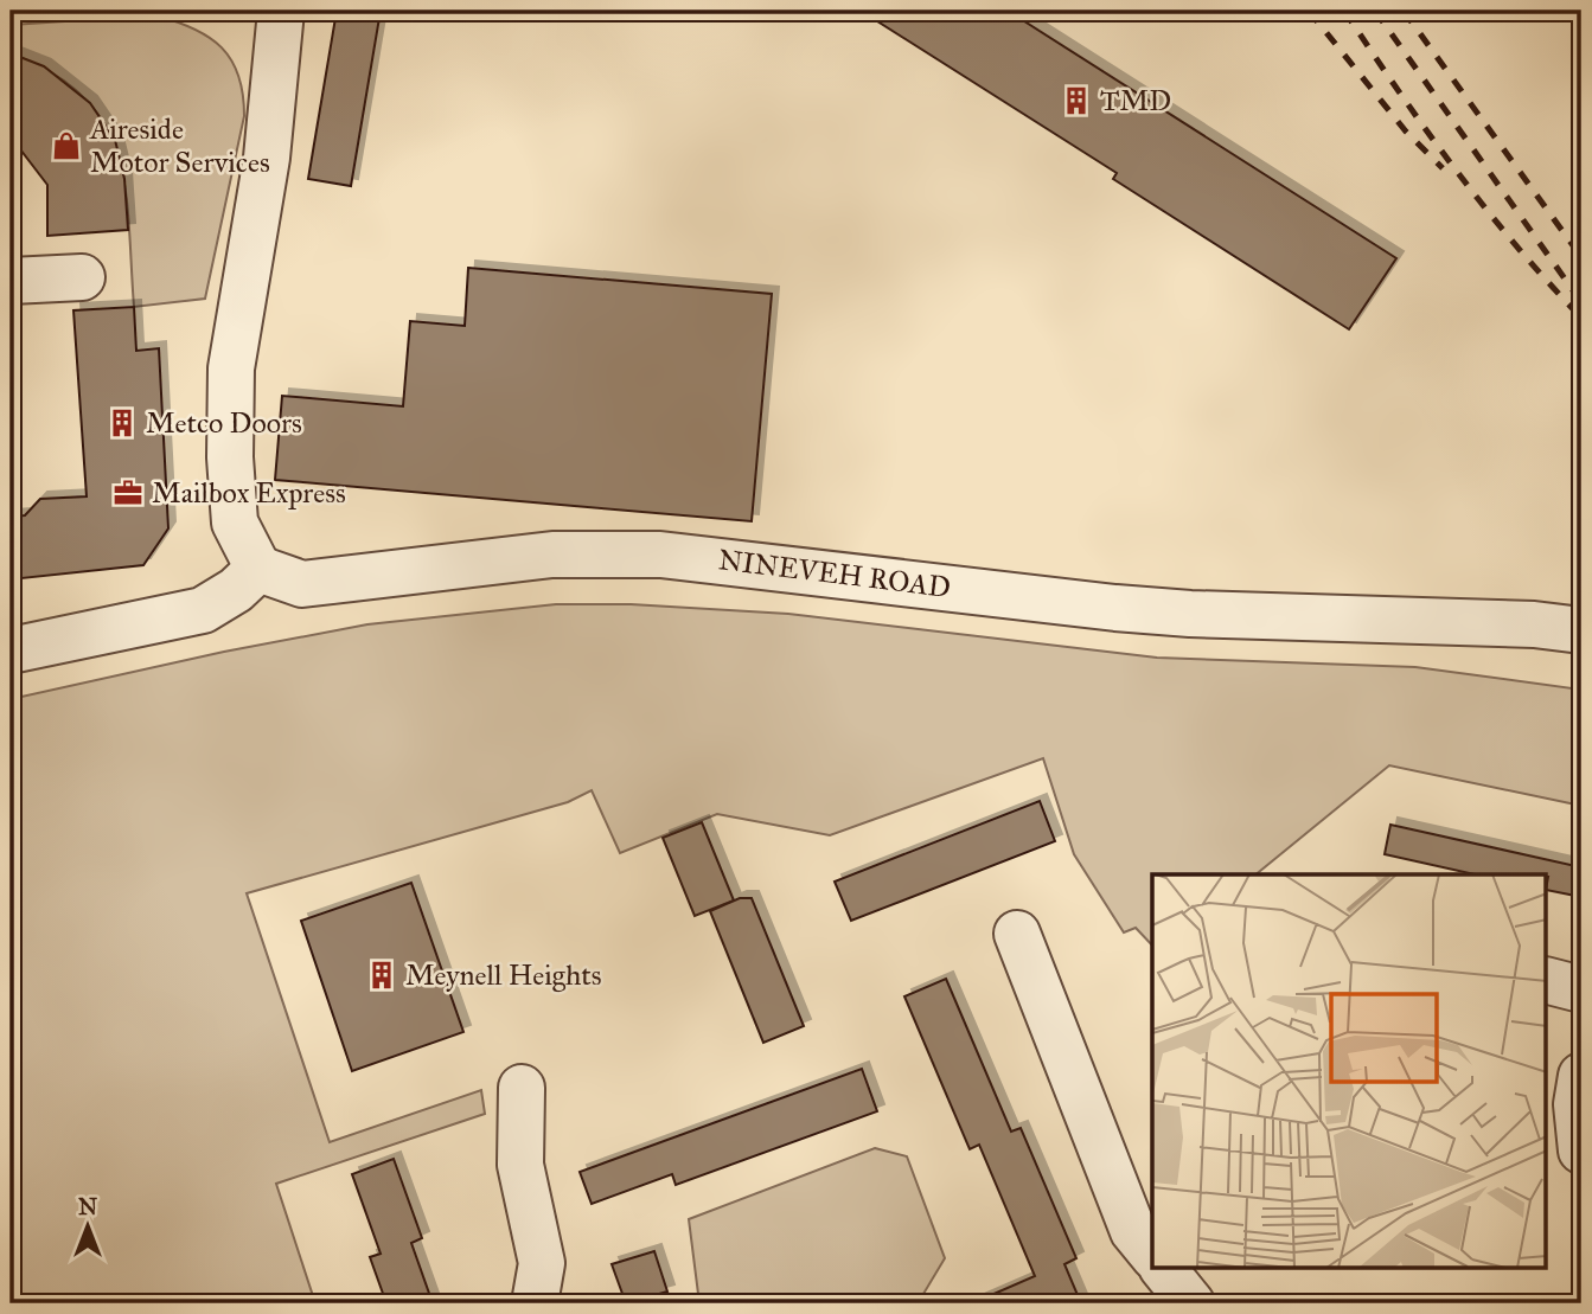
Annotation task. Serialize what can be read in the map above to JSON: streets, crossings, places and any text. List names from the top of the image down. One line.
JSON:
{"streets":{"street":["NINEVEH ROAD"]},"places":{"building":["TMD","Metco Doors","Meynell Heights"],"shop":["Aireside Motor Services"],"office":["Mailbox Express"]},"north":"top"}
